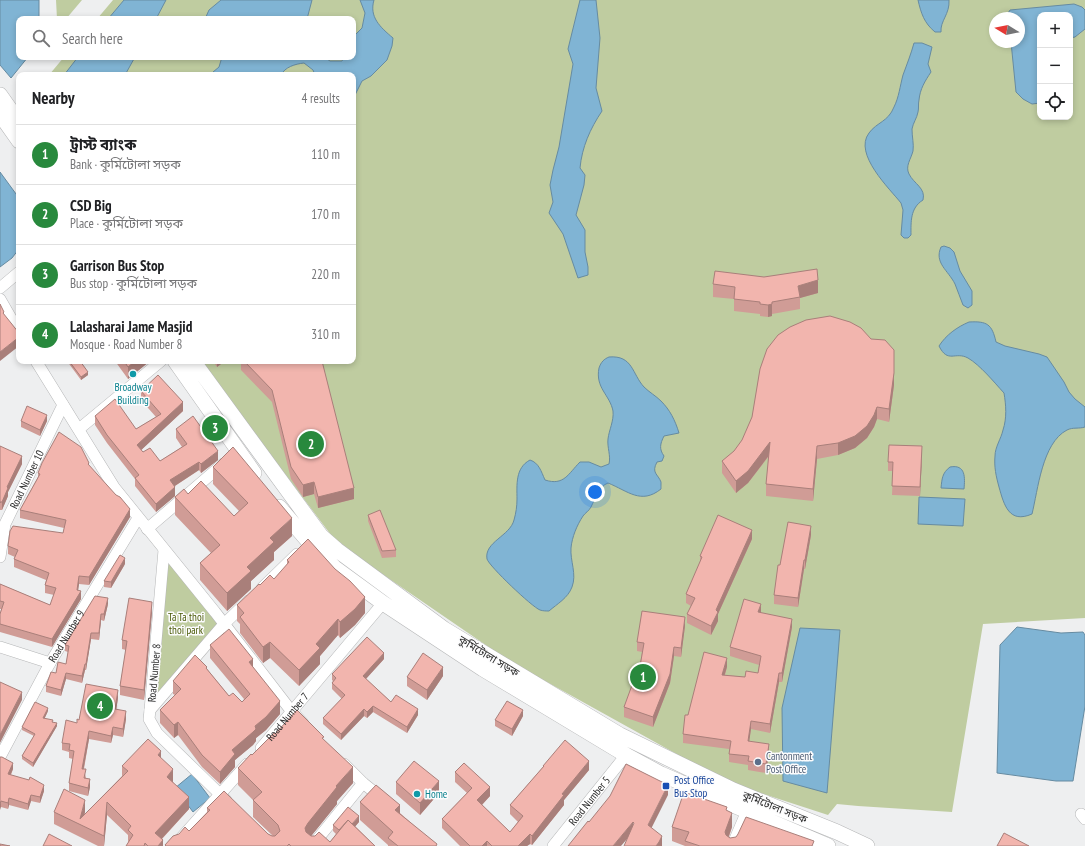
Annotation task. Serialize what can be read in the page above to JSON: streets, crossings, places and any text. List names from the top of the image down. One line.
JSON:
{"streets":{"main road":["কুর্মিটোলা সড়ক"],"street":["Road Number 10","Road Number 9","Road Number 8","Road Number 7","Road Number 5"]},"crossings":[["কুর্মিটোলা সড়ক","Road Number 8"],["কুর্মিটোলা সড়ক","Road Number 7"],["কুর্মিটোলা সড়ক","Road Number 5"]],"parks":["Ta Ta thoi thoi park"],"places":{"other":["Broadway Building","Cantonment Post Office","Home"],"transit":["Post Office Bus Stop"]},"north":"left","page":{"map_buttons":["+","−"],"search":"Search here","heading":["Nearby","4 results"],"list":[{"mark":"1","name":"ট্রাস্ট ব্যাংক","note":"Bank · কুর্মিটোলা সড়ক","value":"110 m"},{"mark":"2","name":"CSD Big","note":"Place · কুর্মিটোলা সড়ক","value":"170 m"},{"mark":"3","name":"Garrison Bus Stop","note":"Bus stop · কুর্মিটোলা সড়ক","value":"220 m"},{"mark":"4","name":"Lalasharai Jame Masjid","note":"Mosque · Road Number 8","value":"310 m"}],"pins":["3","2","1","4"]}}
